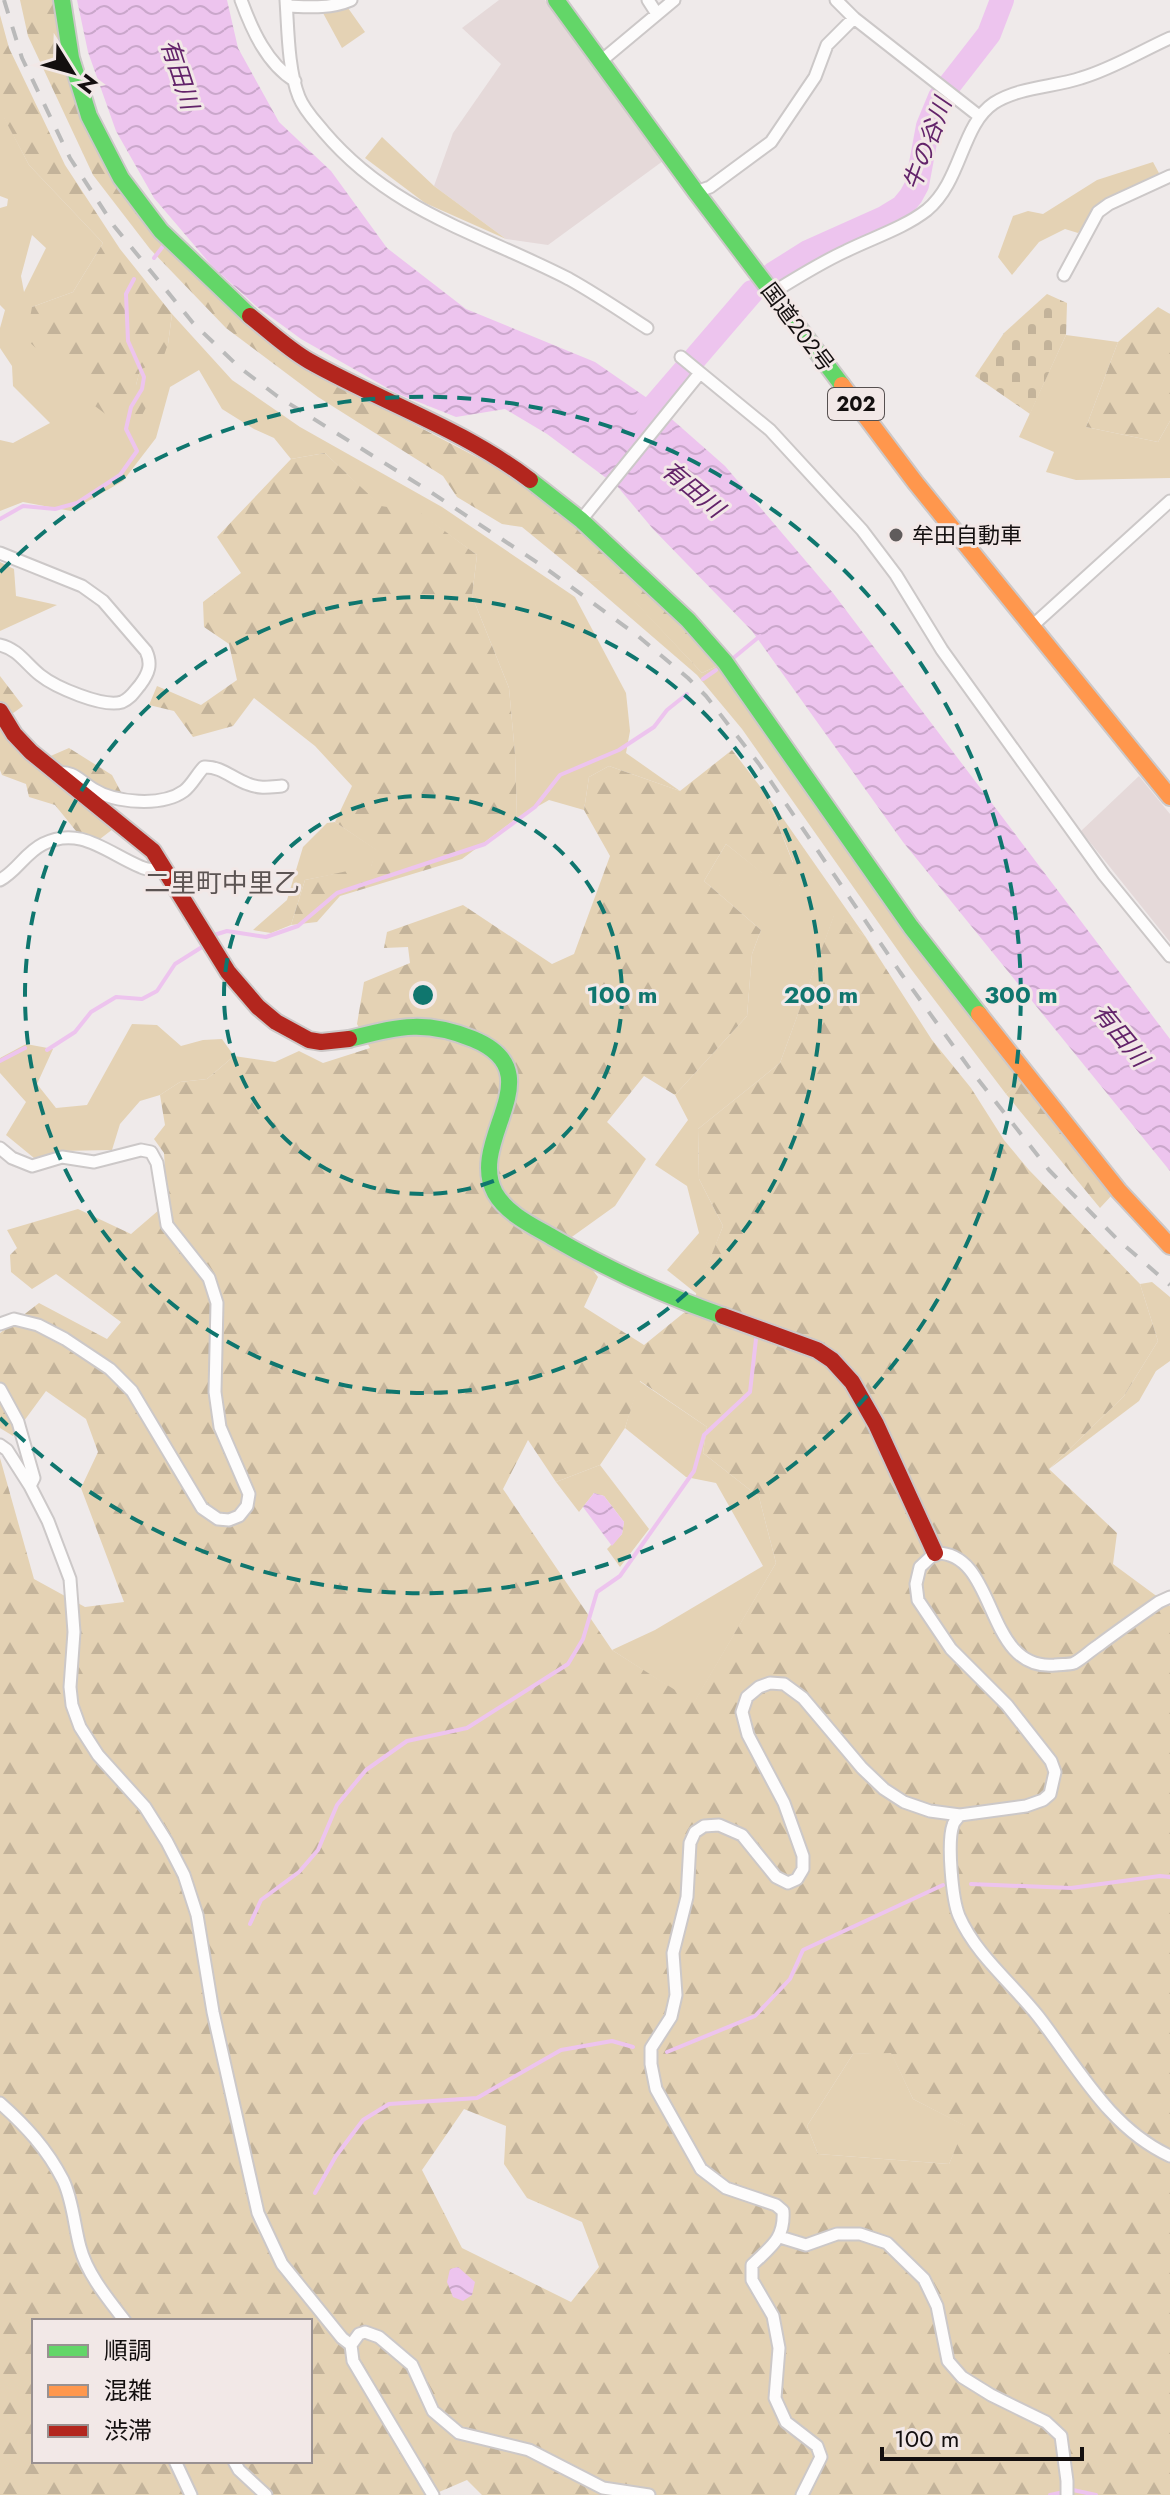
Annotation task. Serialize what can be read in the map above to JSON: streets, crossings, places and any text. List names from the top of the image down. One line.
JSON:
{"streets":{"main road":["国道202号","202"]},"districts":["二里町中里乙"],"water":["有田川","牛の谷川"],"places":["牟田自動車"],"legend":["順調","混雑","渋滞"],"scale_bar":"100 m","north":"bottom right","rings":["100 m","200 m","300 m"]}
